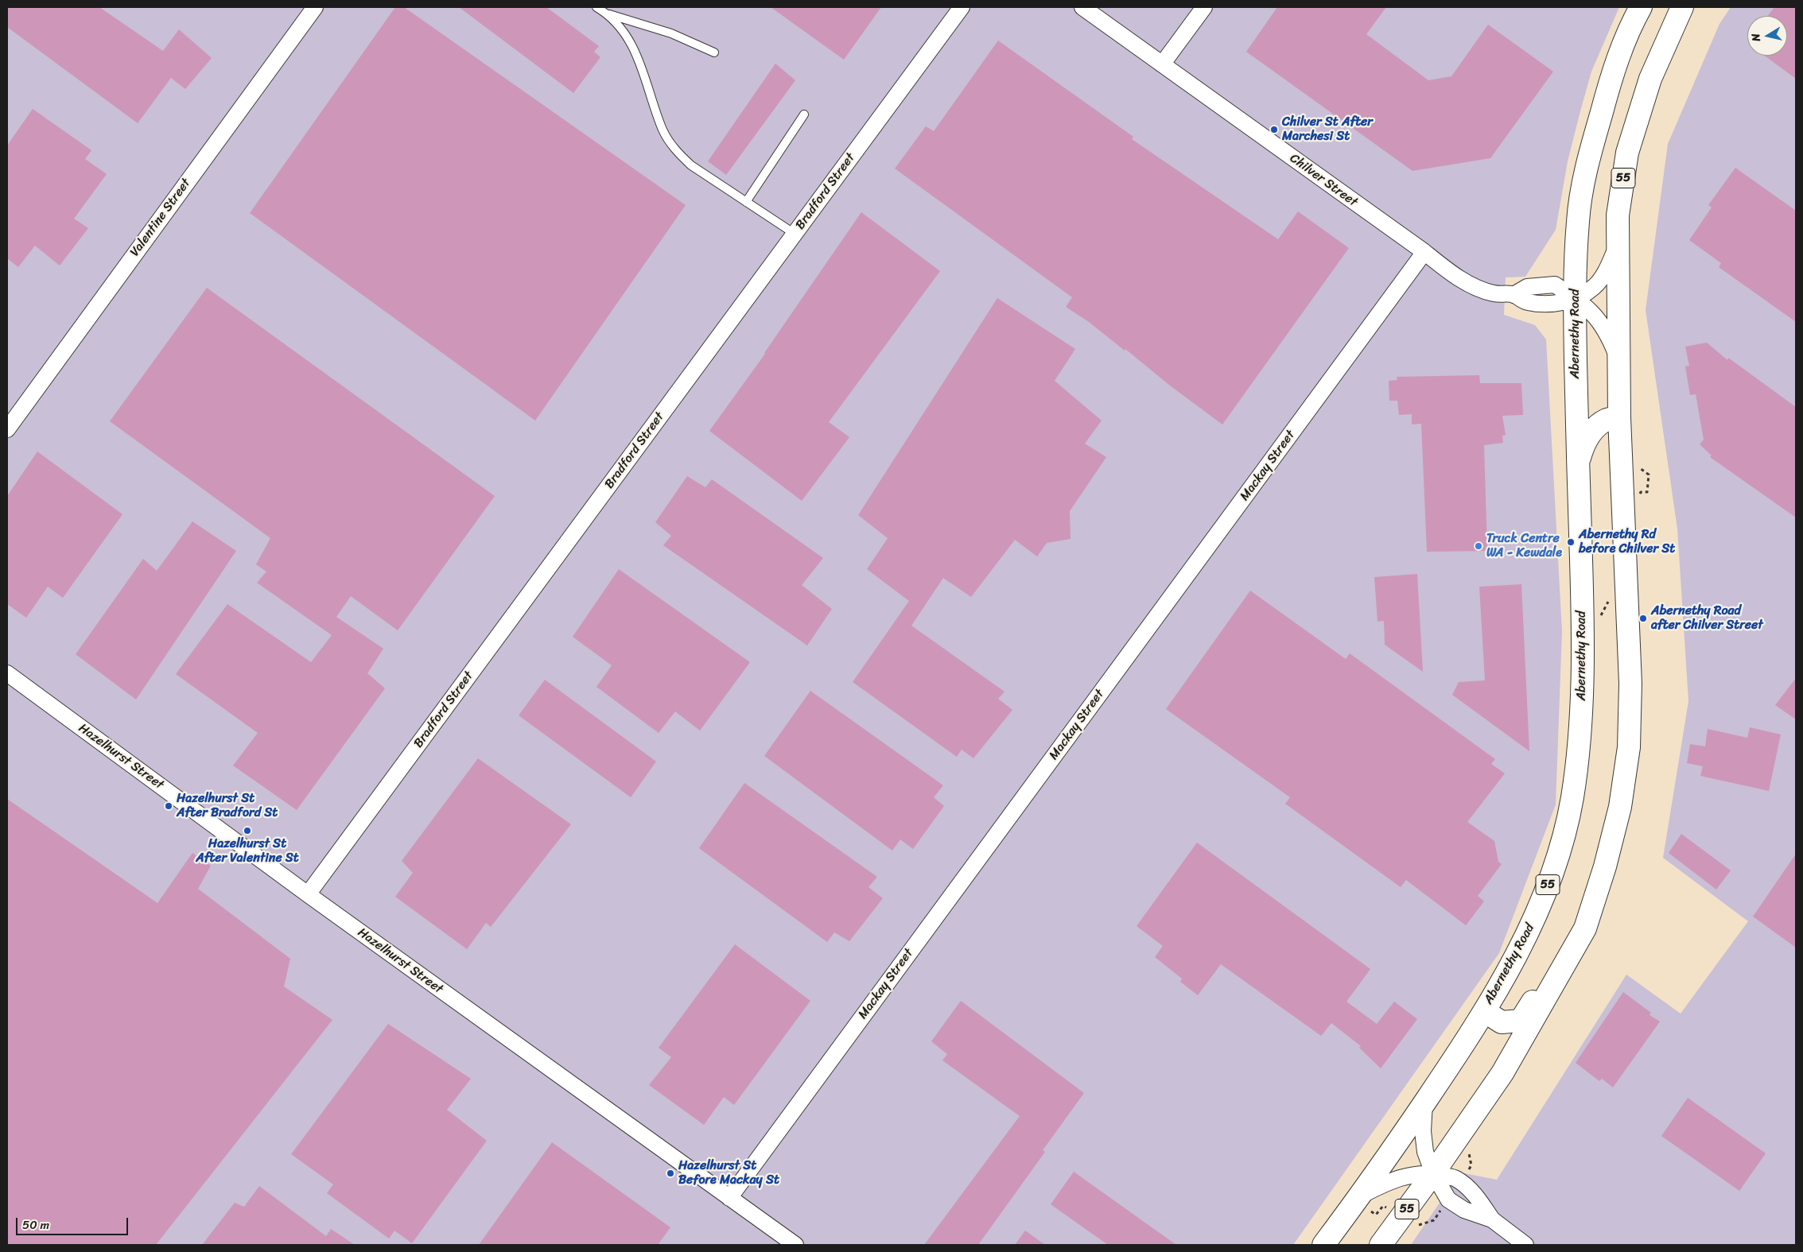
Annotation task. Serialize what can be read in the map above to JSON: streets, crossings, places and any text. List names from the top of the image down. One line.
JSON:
{"streets":{"main road":["55","Abernethy Road"],"street":["Chilver Street","Bradford Street","Valentine Street","Mackay Street","Hazelhurst Street"]},"crossings":[["55","Chilver Street"],["Chilver Street","Abernethy Road"],["Chilver Street","Mackay Street"],["Bradford Street","Hazelhurst Street"],["Mackay Street","Hazelhurst Street"]],"places":["Chilver St After Marchesi St","Abernethy Rd before Chilver St","Truck Centre WA - Kewdale","Abernethy Road after Chilver Street","Hazelhurst St After Bradford St","Hazelhurst St After Valentine St","Hazelhurst St Before Mackay St"],"scale_bar":"50 m","north":"left"}
